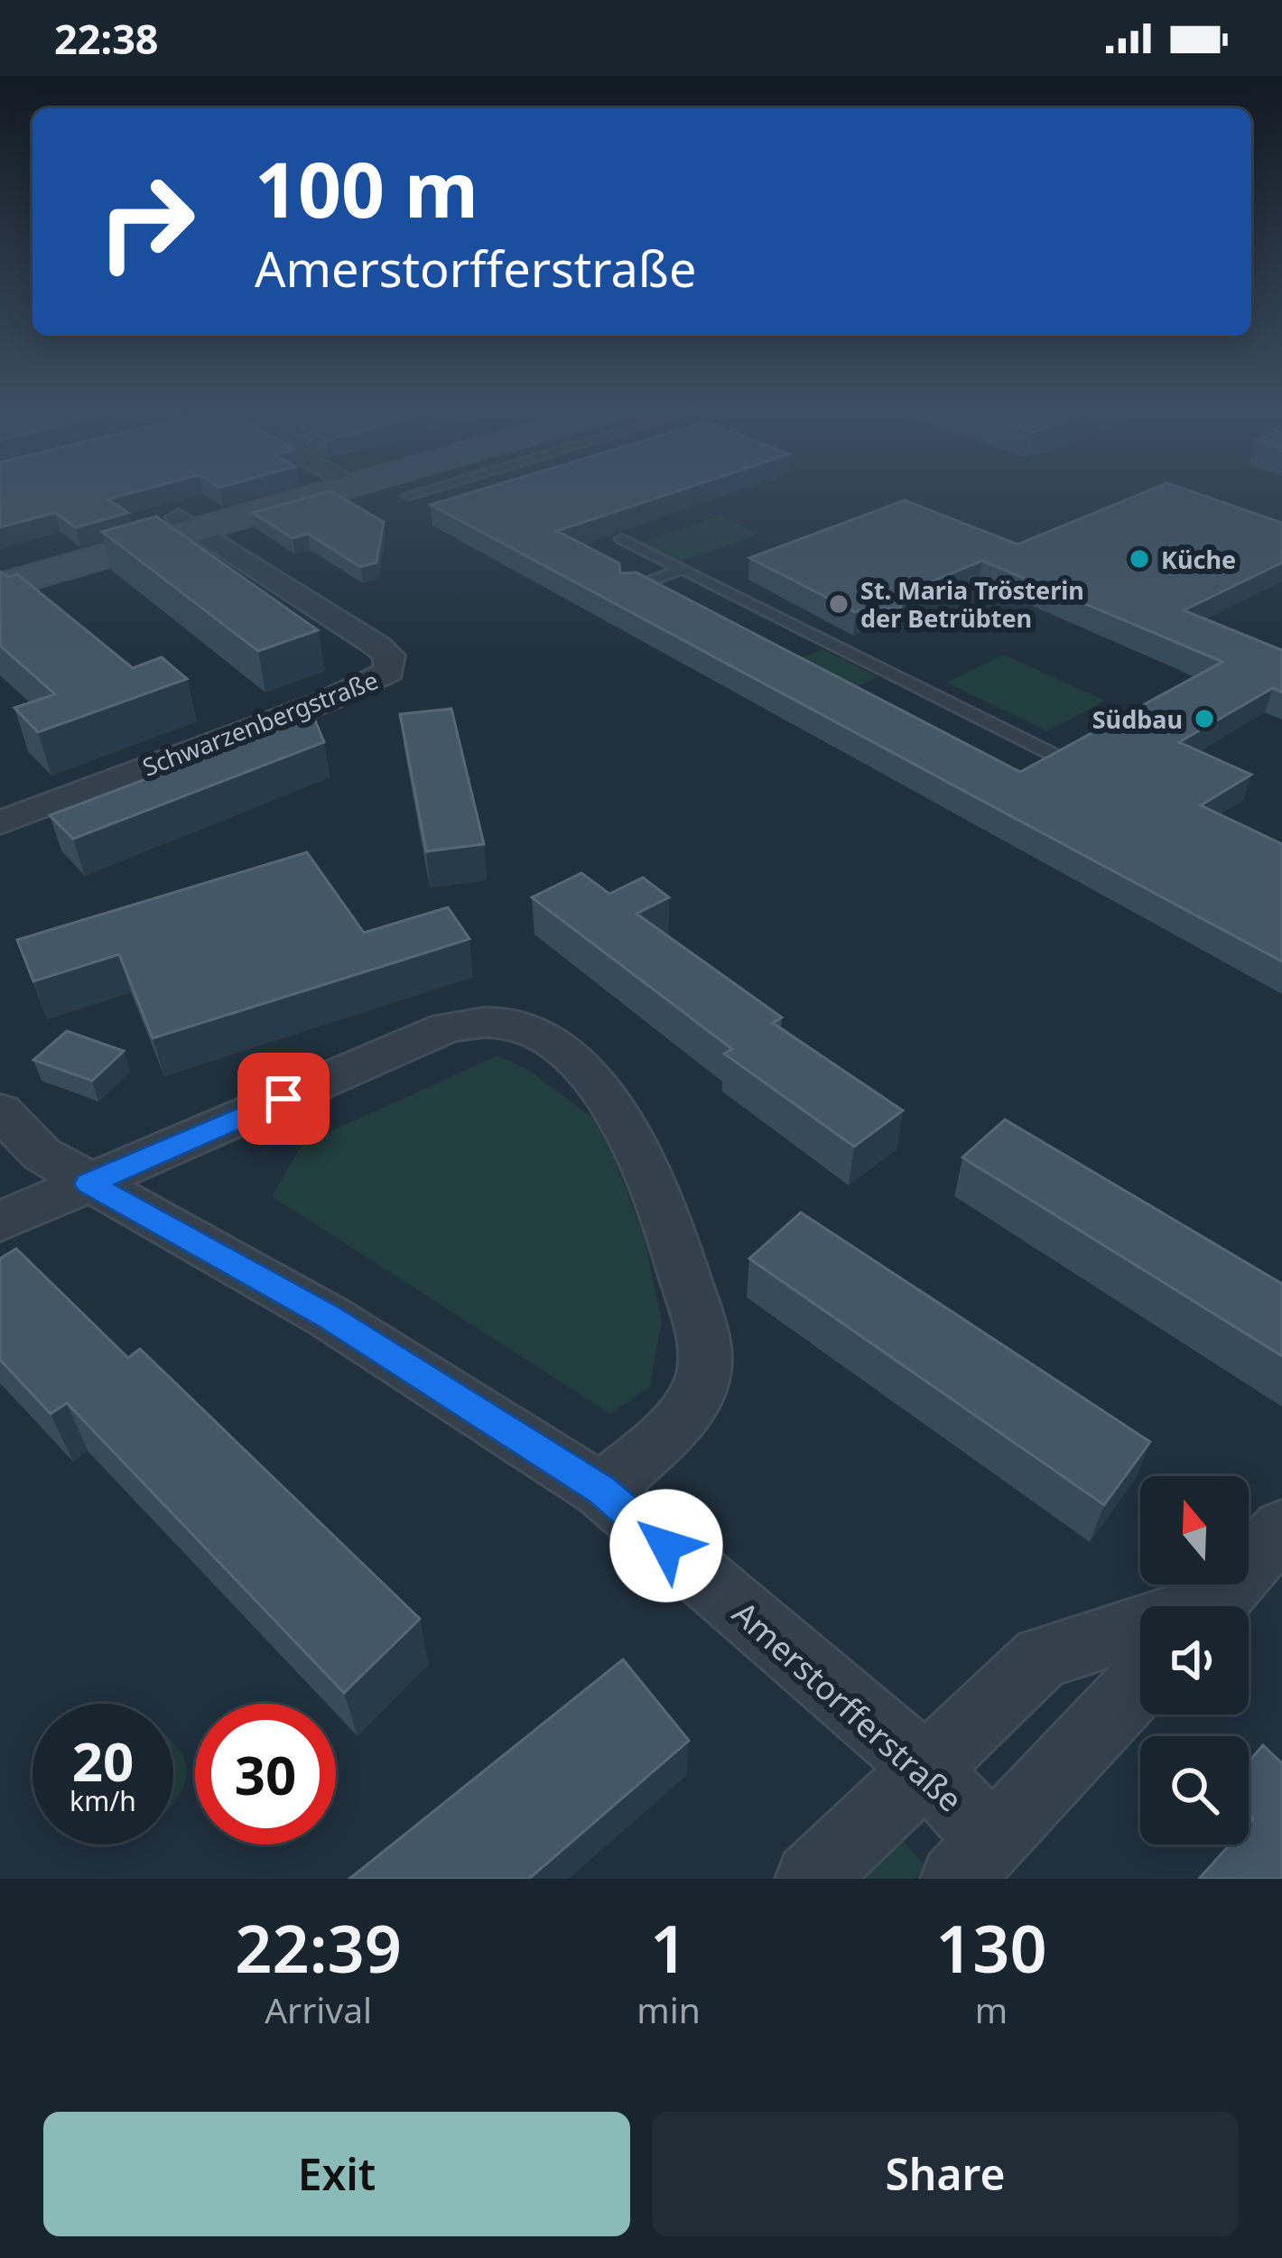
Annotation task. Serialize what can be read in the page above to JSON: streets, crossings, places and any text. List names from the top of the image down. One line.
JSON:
{"streets":{"street":["Schwarzenbergstraße","Amerstorfferstraße"]},"places":["Küche","St. Maria Trösterin der Betrübten","Südbau"],"north":"top","page":{"status":"22:38","turn":["100 m","Amerstorfferstraße"],"speed":"20 km/h","limit":"30","eta":["22:39","Arrival","1","min","130","m"],"buttons":["Exit","Share"]}}
